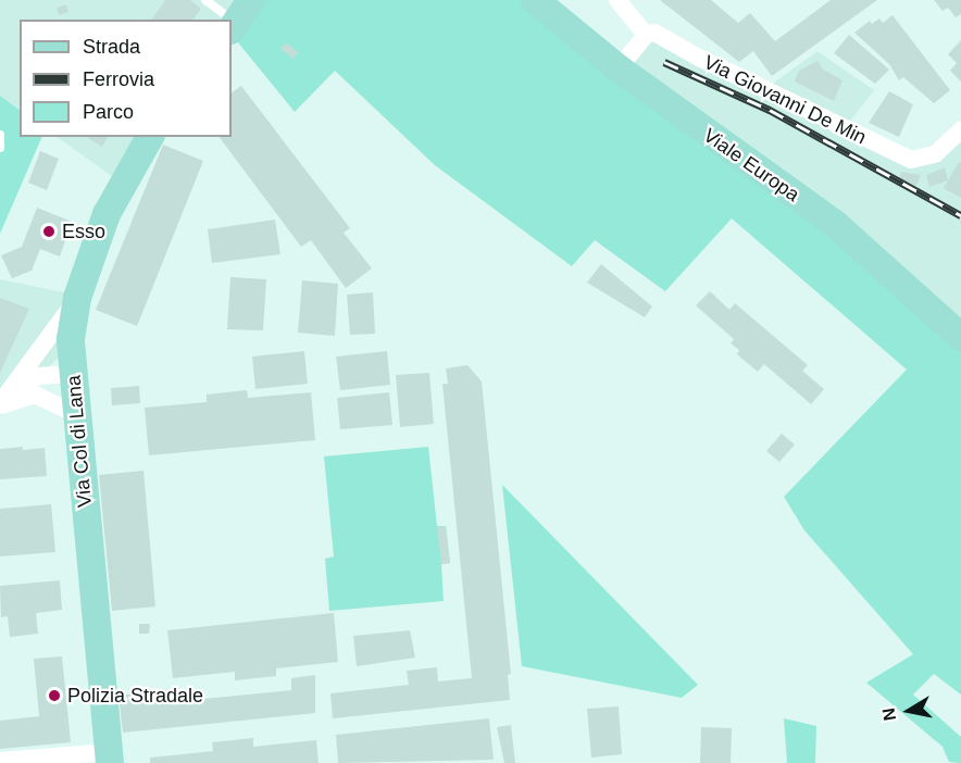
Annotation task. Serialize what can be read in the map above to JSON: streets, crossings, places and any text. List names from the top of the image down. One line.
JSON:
{"streets":{"main road":["Viale Europa","Via Col di Lana"],"street":["Via Giovanni De Min"]},"places":["Esso","Polizia Stradale"],"legend":["Strada","Ferrovia","Parco"],"north":"left"}
